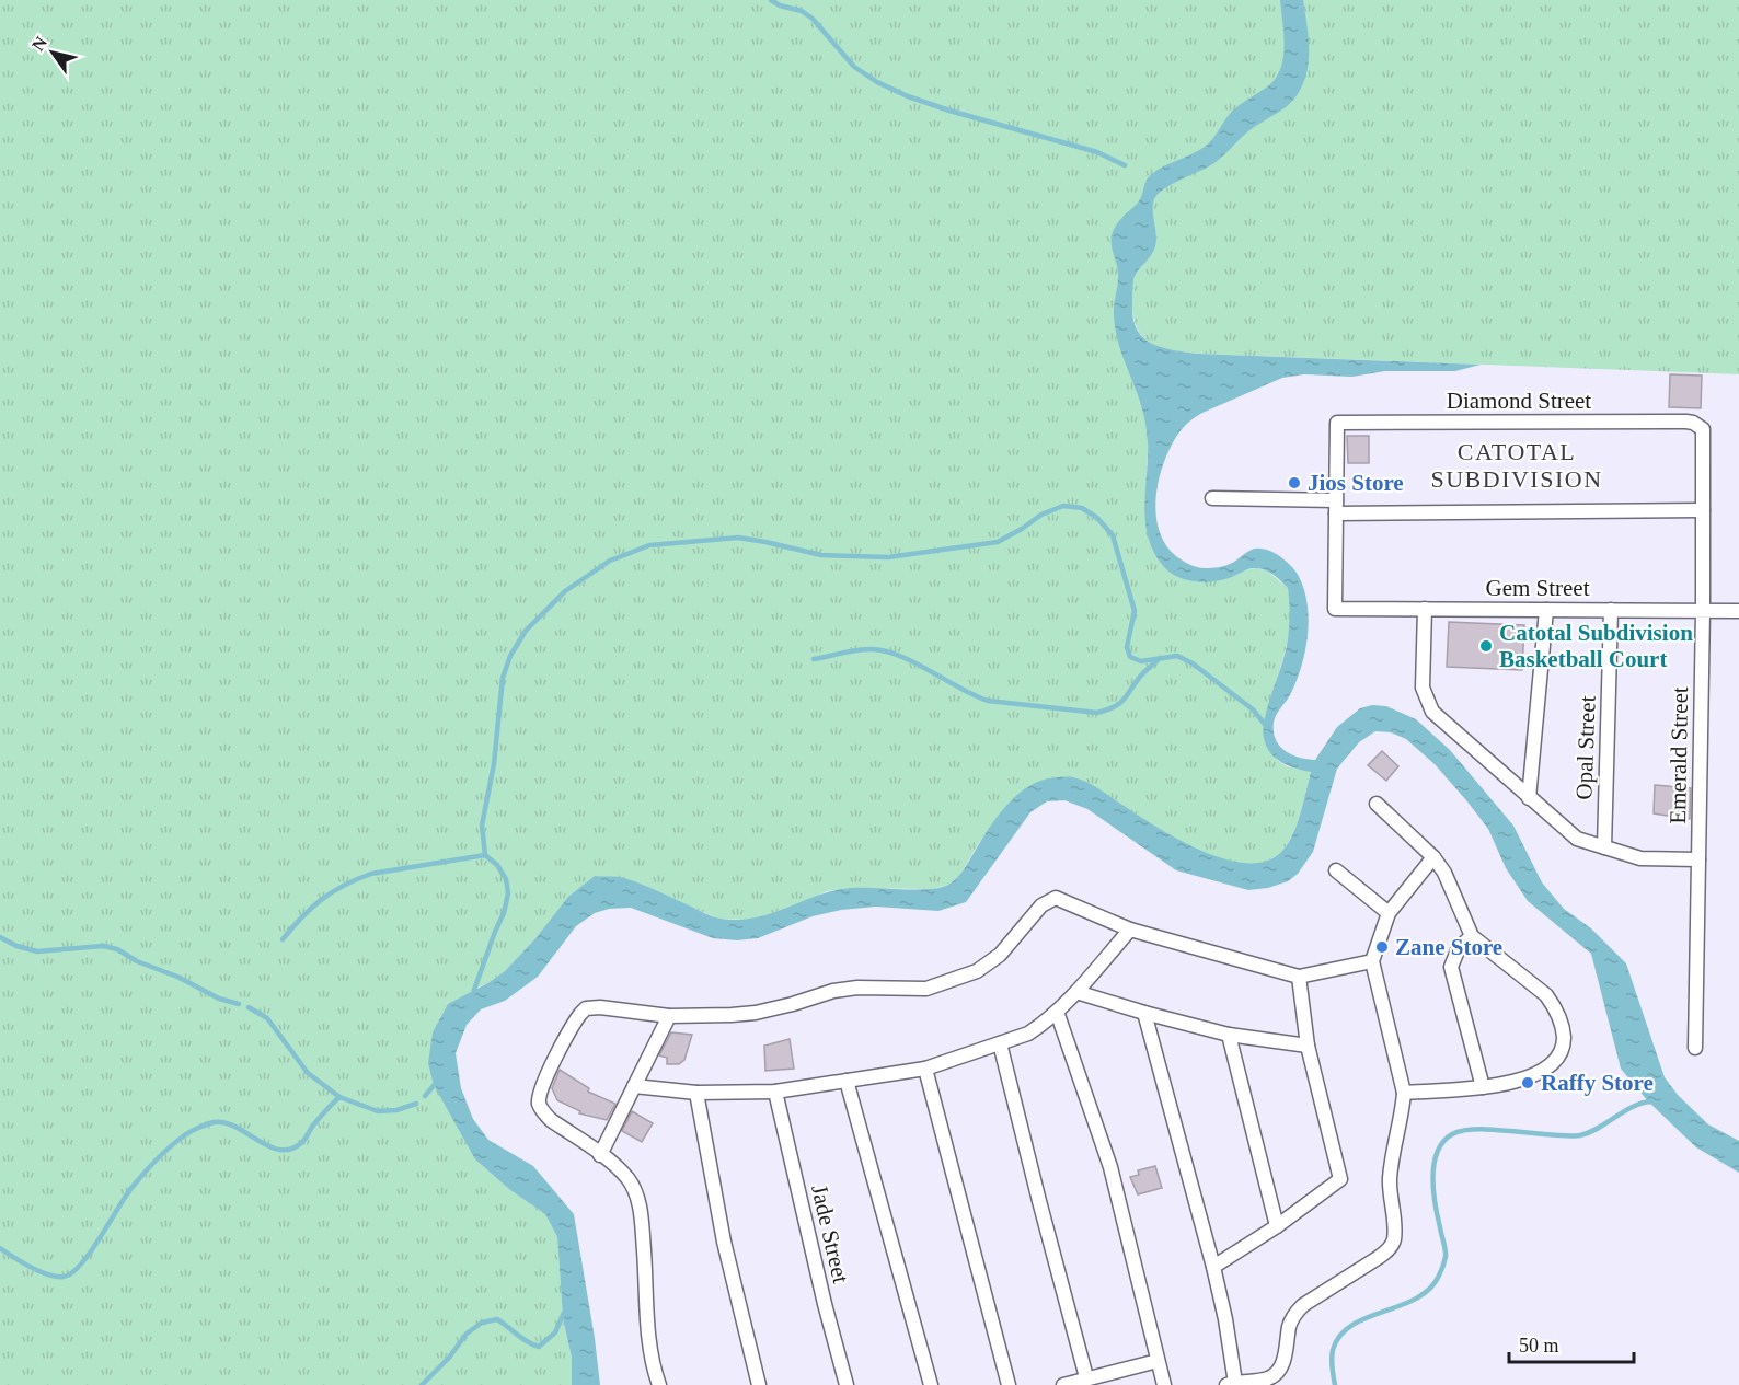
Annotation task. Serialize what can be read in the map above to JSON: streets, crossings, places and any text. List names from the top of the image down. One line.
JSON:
{"streets":{"street":["Diamond Street","Gem Street","Opal Street","Emerald Street","Jade Street"]},"crossings":[["Diamond Street","Gem Street"],["Diamond Street","Emerald Street"],["Gem Street","Opal Street"],["Gem Street","Emerald Street"]],"districts":["CATOTAL SUBDIVISION"],"places":["Jios Store","Catotal Subdivision Basketball Court","Zane Store","Raffy Store"],"scale_bar":"50 m","north":"top left"}
